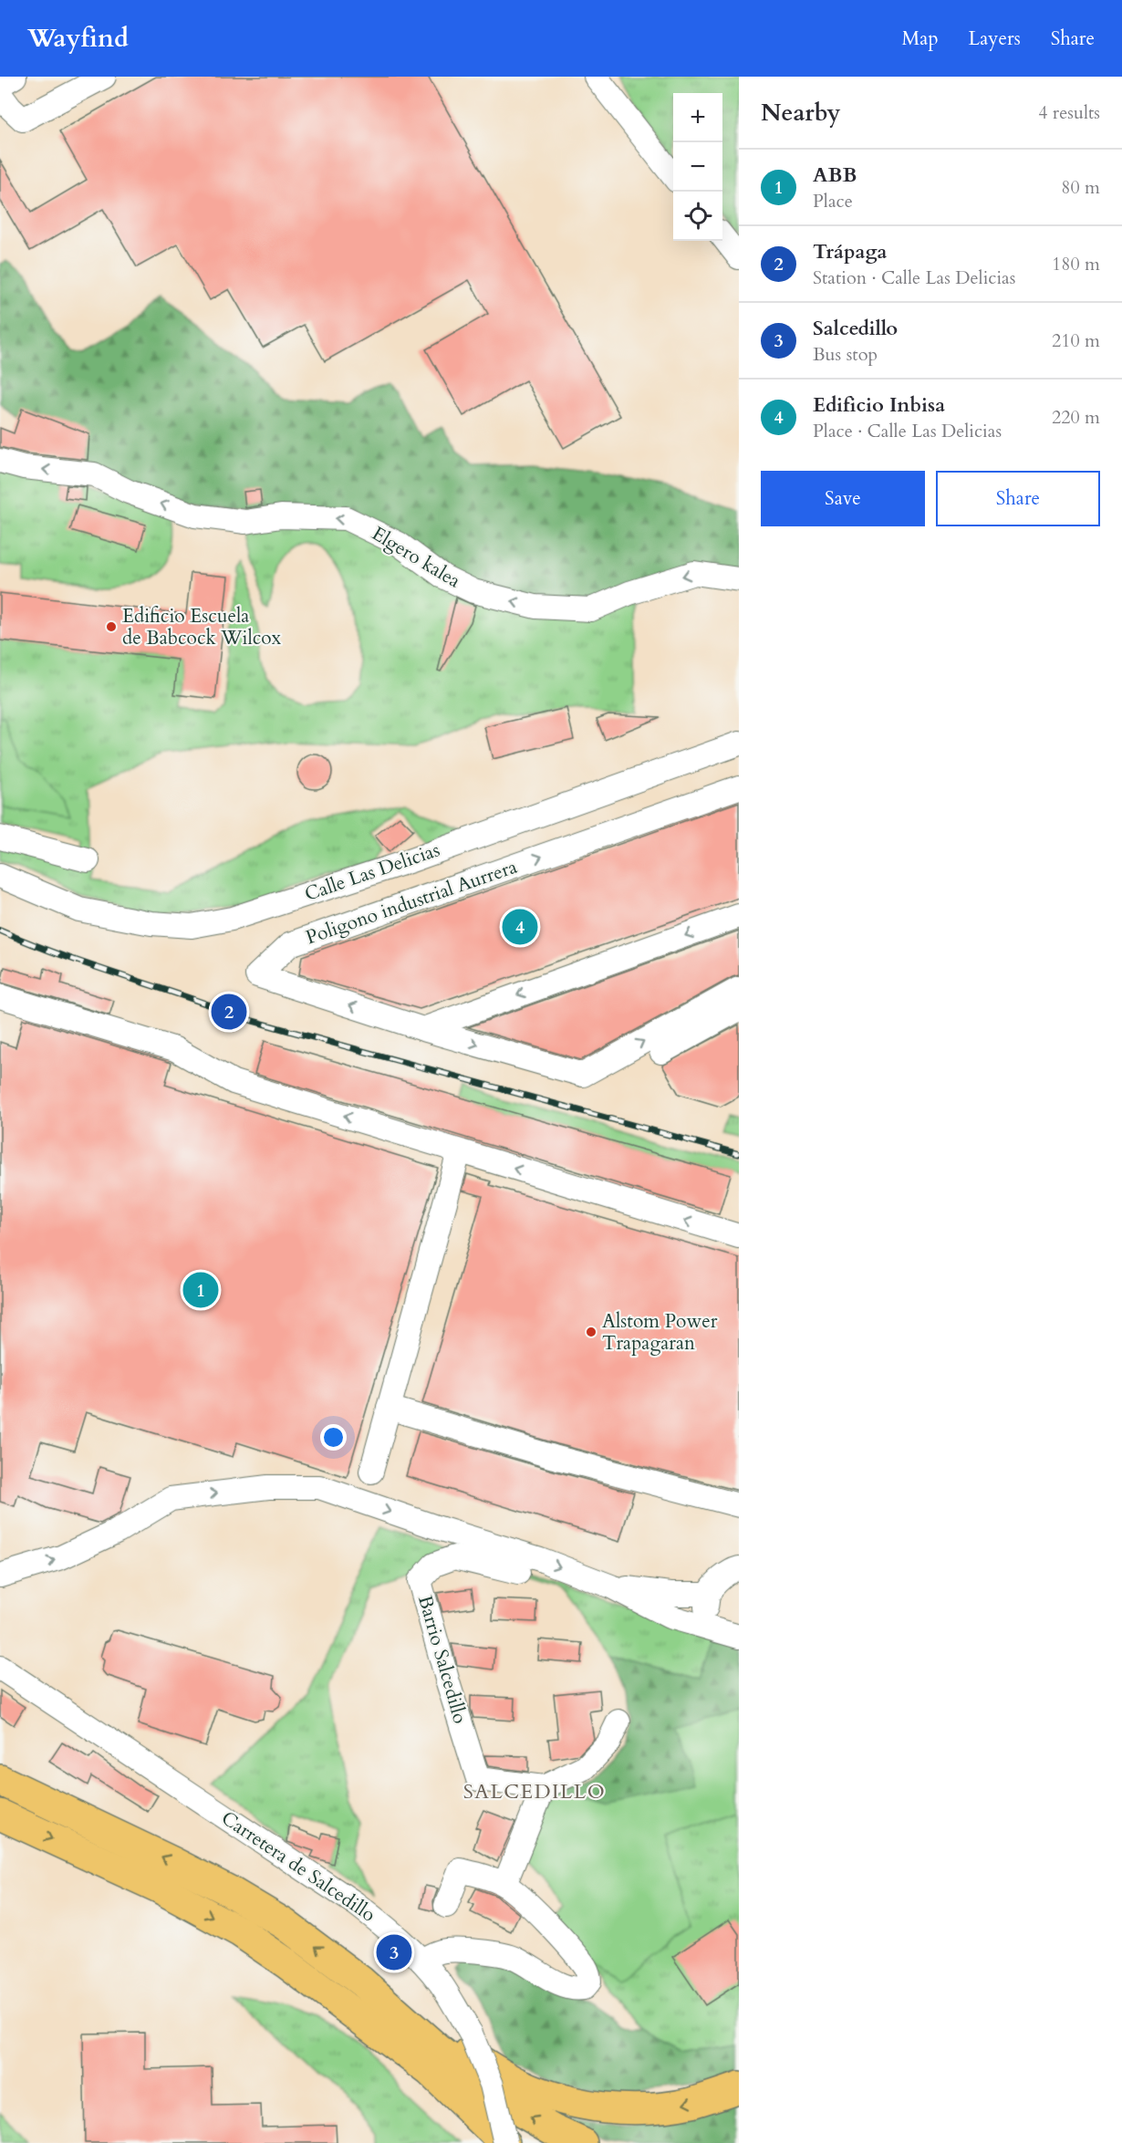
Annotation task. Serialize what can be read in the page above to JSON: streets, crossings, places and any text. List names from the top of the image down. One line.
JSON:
{"streets":{"street":["Elgero kalea","Calle Las Delicias","Poligono industrial Aurrera","Barrio Salcedillo","Carretera de Salcedillo"]},"one_way":["Elgero kalea"],"districts":["SALCEDILLO"],"places":["Edificio Escuela de Babcock Wilcox","Alstom Power Trapagaran"],"page":{"header":"Wayfind","nav":["Map","Layers","Share"],"heading":["Nearby","4 results"],"map_buttons":["+","−"],"list":[{"mark":"1","name":"ABB","note":"Place","value":"80 m"},{"mark":"2","name":"Trápaga","note":"Station · Calle Las Delicias","value":"180 m"},{"mark":"3","name":"Salcedillo","note":"Bus stop","value":"210 m"},{"mark":"4","name":"Edificio Inbisa","note":"Place · Calle Las Delicias","value":"220 m"}],"buttons":["Save","Share"],"pins":["4","2","1","3"]}}
